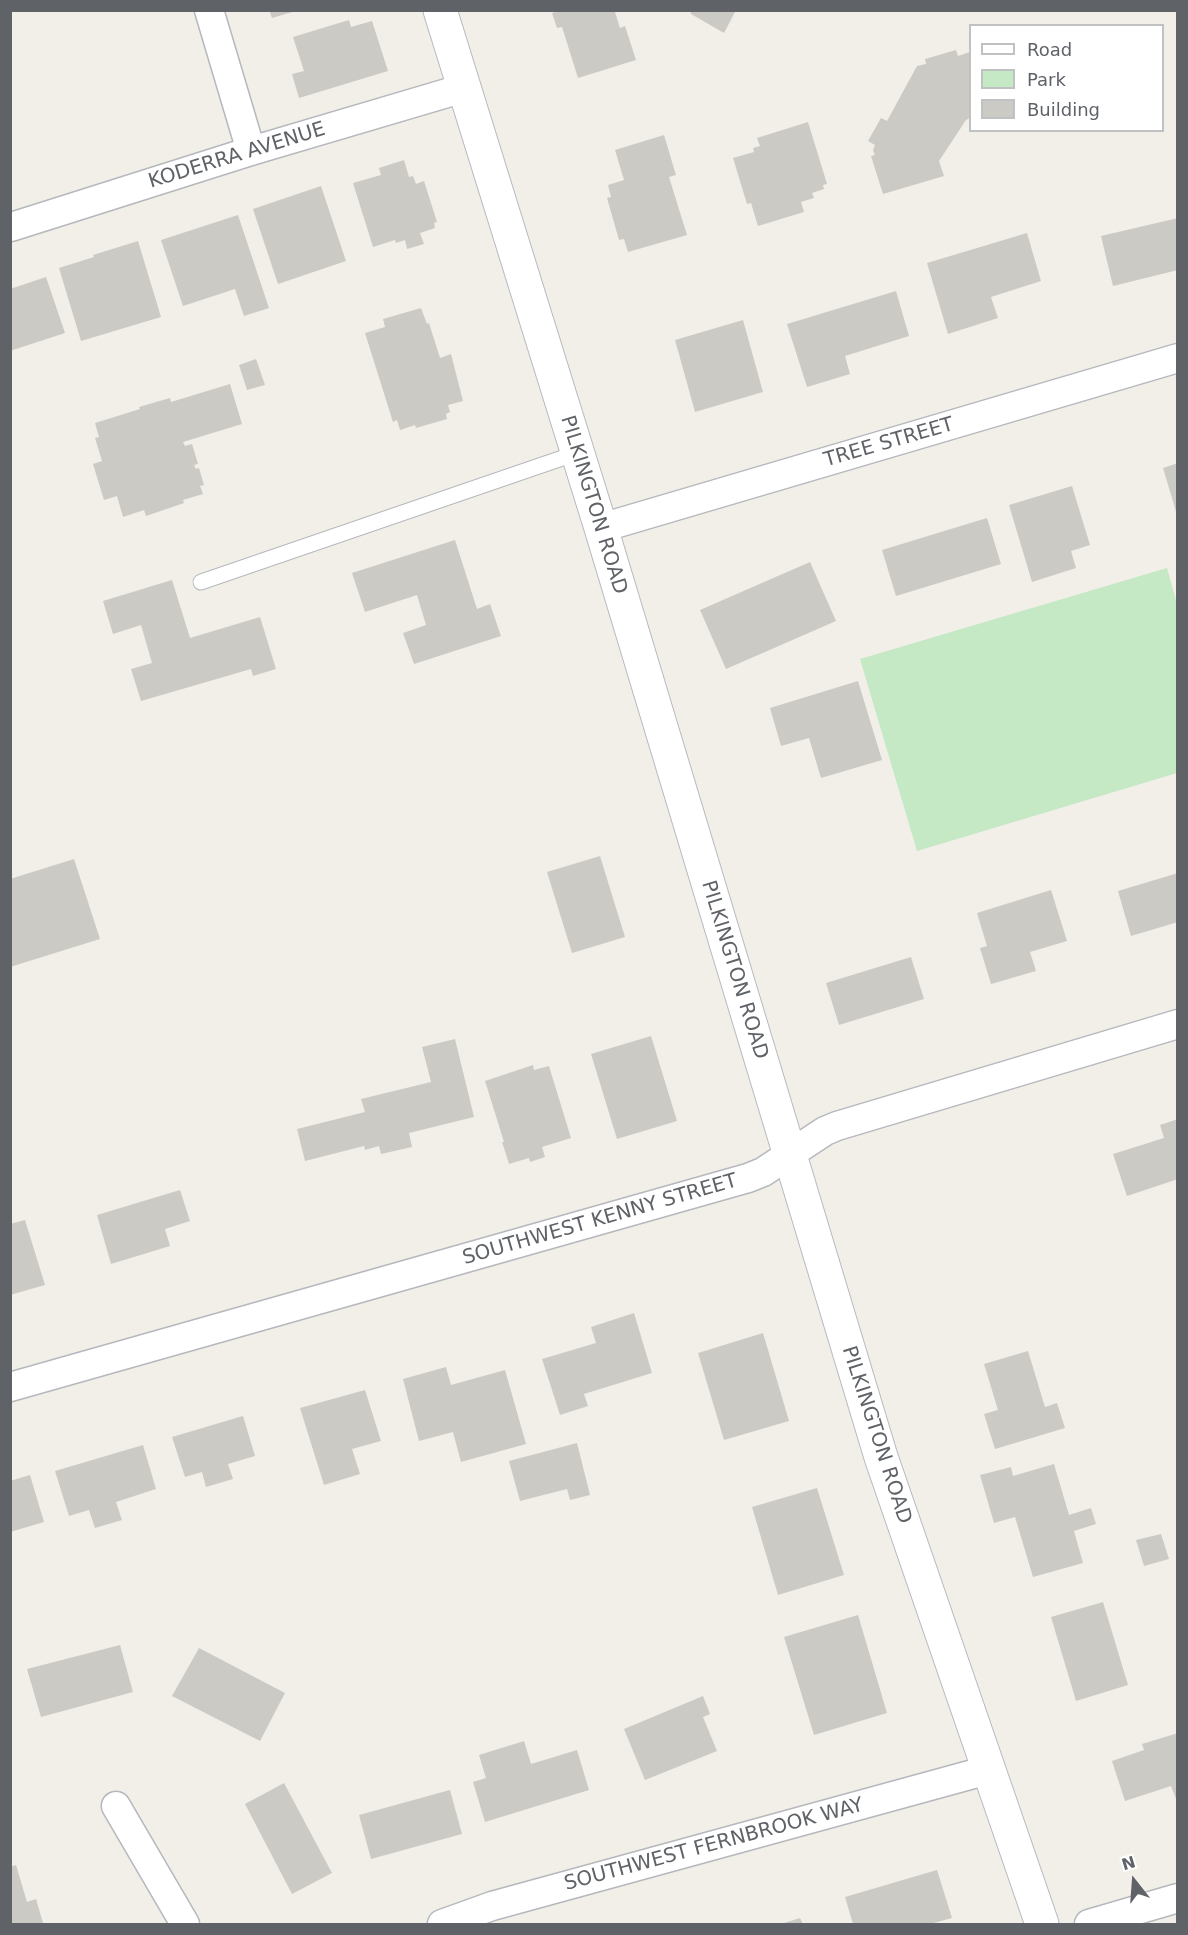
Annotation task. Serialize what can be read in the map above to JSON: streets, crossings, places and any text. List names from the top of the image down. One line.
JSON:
{"streets":{"street":["KODERRA AVENUE","TREE STREET","PILKINGTON ROAD","SOUTHWEST KENNY STREET","SOUTHWEST FERNBROOK WAY"]},"crossings":[["KODERRA AVENUE","PILKINGTON ROAD"],["TREE STREET","PILKINGTON ROAD"],["PILKINGTON ROAD","SOUTHWEST KENNY STREET"],["PILKINGTON ROAD","SOUTHWEST FERNBROOK WAY"]],"legend":["Road","Park","Building"],"north":"top"}
